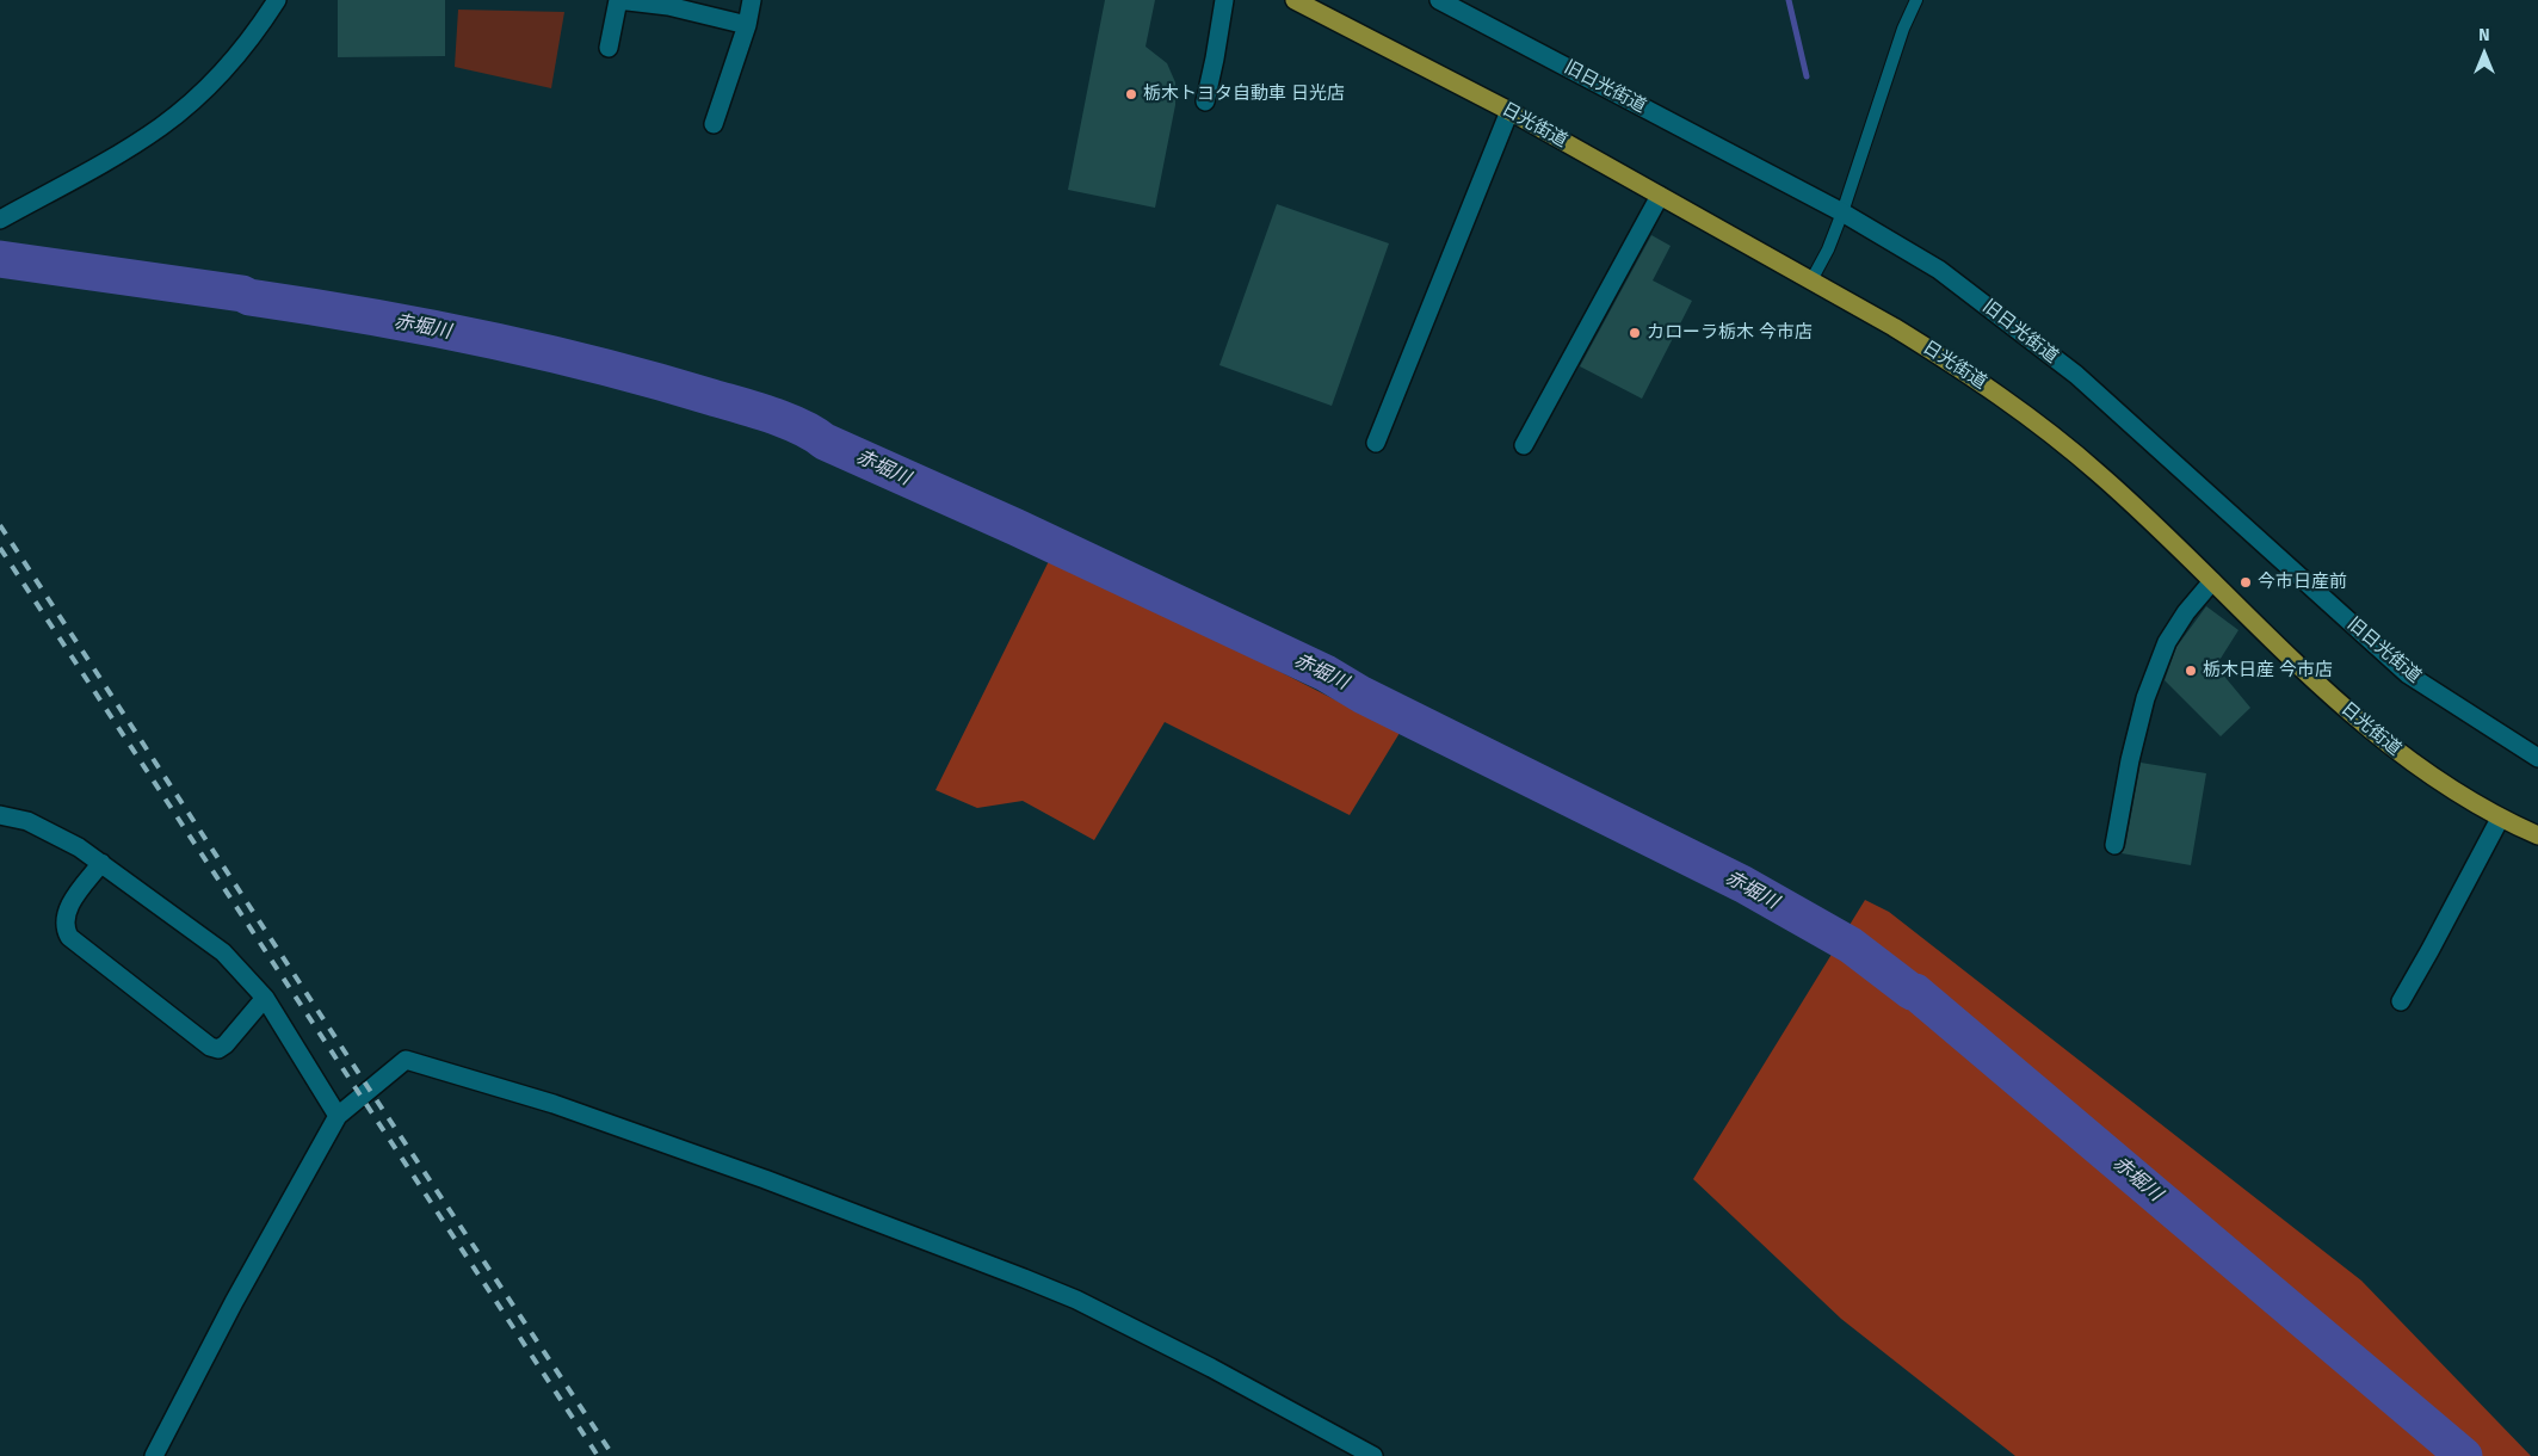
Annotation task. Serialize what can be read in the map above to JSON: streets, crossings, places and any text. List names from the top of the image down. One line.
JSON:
{"streets":{"highway":["日光街道"],"street":["旧日光街道"]},"water":["赤堀川"],"places":["栃木トヨタ自動車 日光店","カローラ栃木 今市店","今市日産前","栃木日産 今市店"],"north":"top"}
